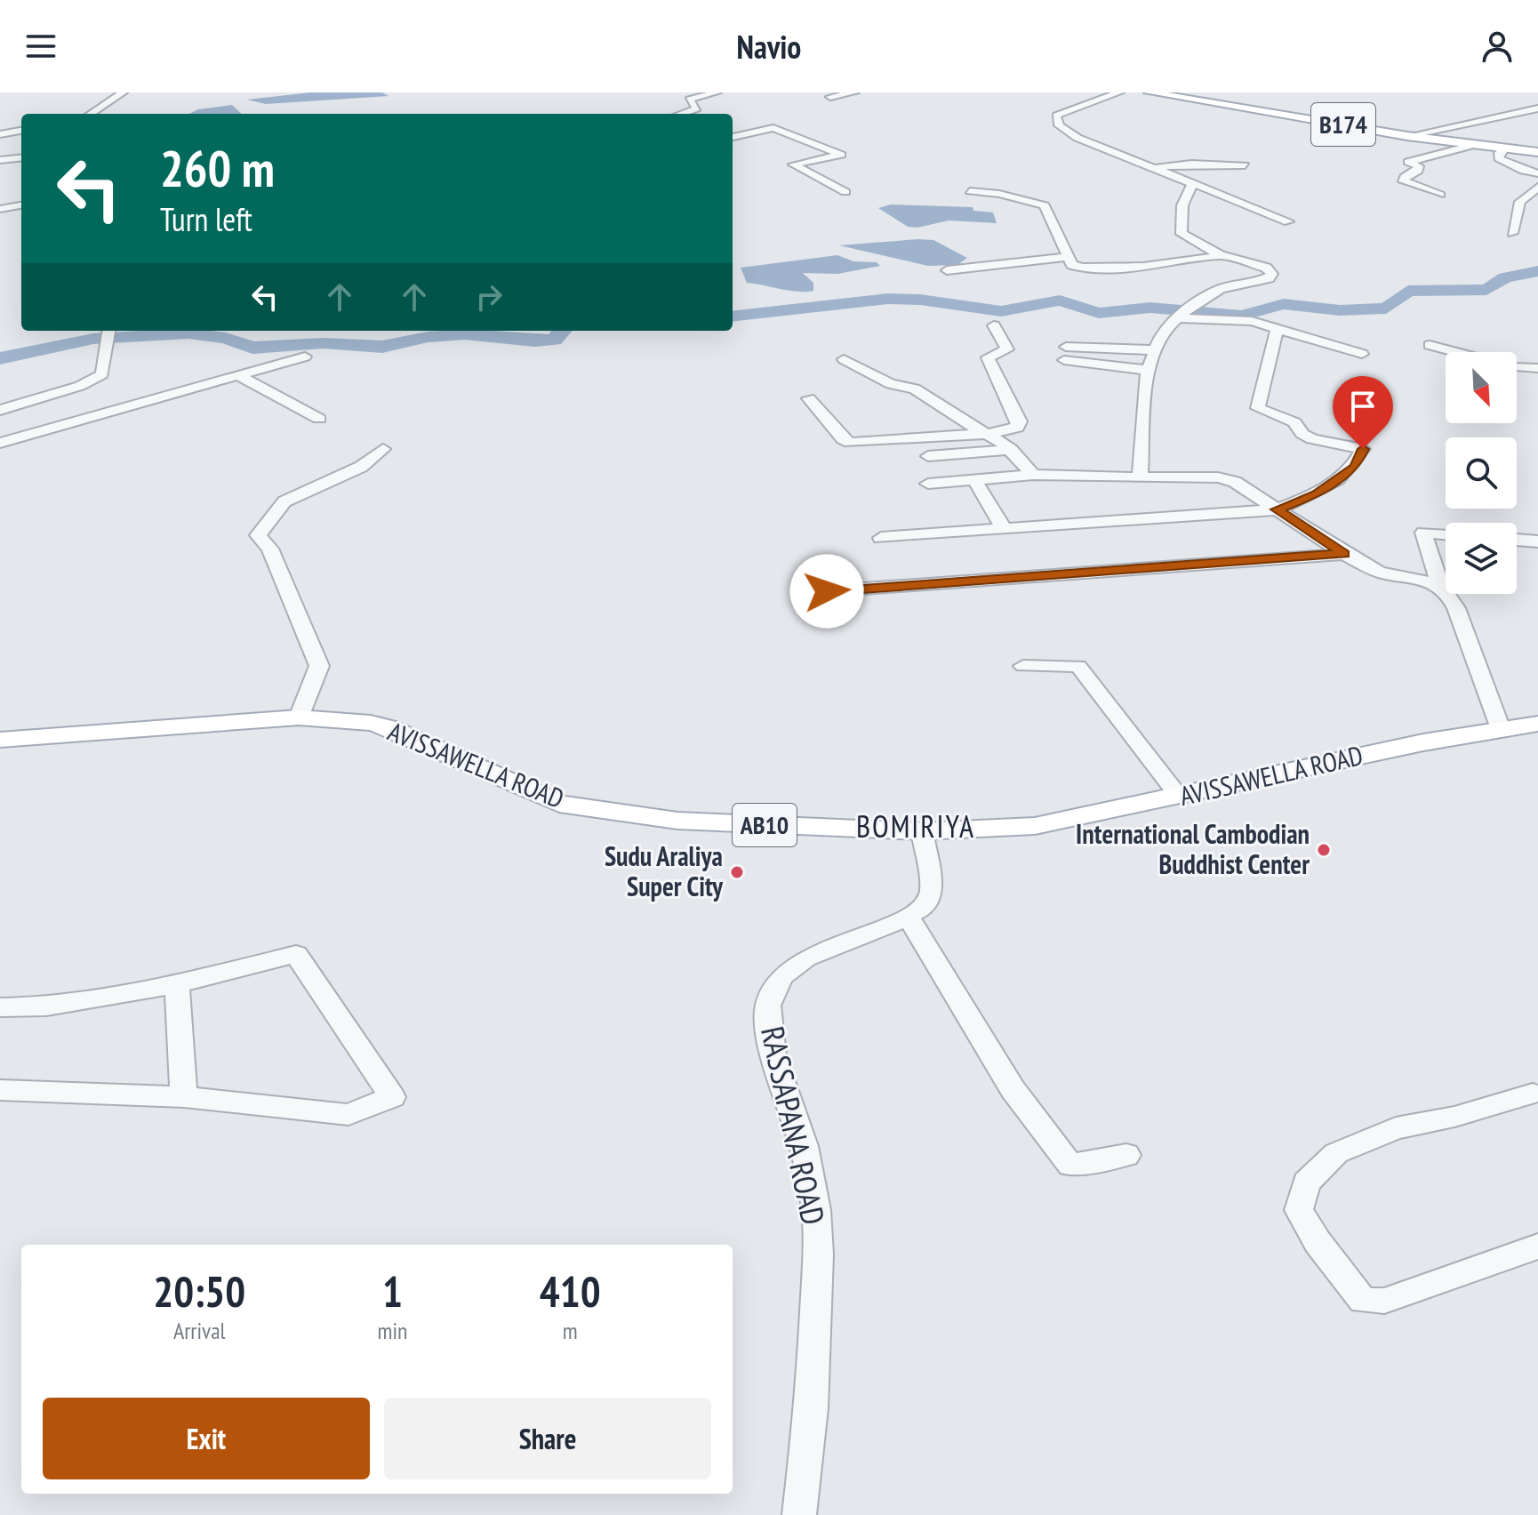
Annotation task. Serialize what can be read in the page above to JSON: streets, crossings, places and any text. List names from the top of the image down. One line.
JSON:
{"streets":{"main road":["B174","AVISSAWELLA ROAD","AB10"],"street":["RASSAPANA ROAD"]},"crossings":[["AVISSAWELLA ROAD","RASSAPANA ROAD"]],"districts":["BOMIRIYA"],"places":["International Cambodian Buddhist Center","Sudu Araliya Super City"],"north":"bottom right","page":{"header":"Navio","turn":["260 m","Turn left"],"eta":["20:50","Arrival","1","min","410","m"],"buttons":["Exit","Share"]}}
